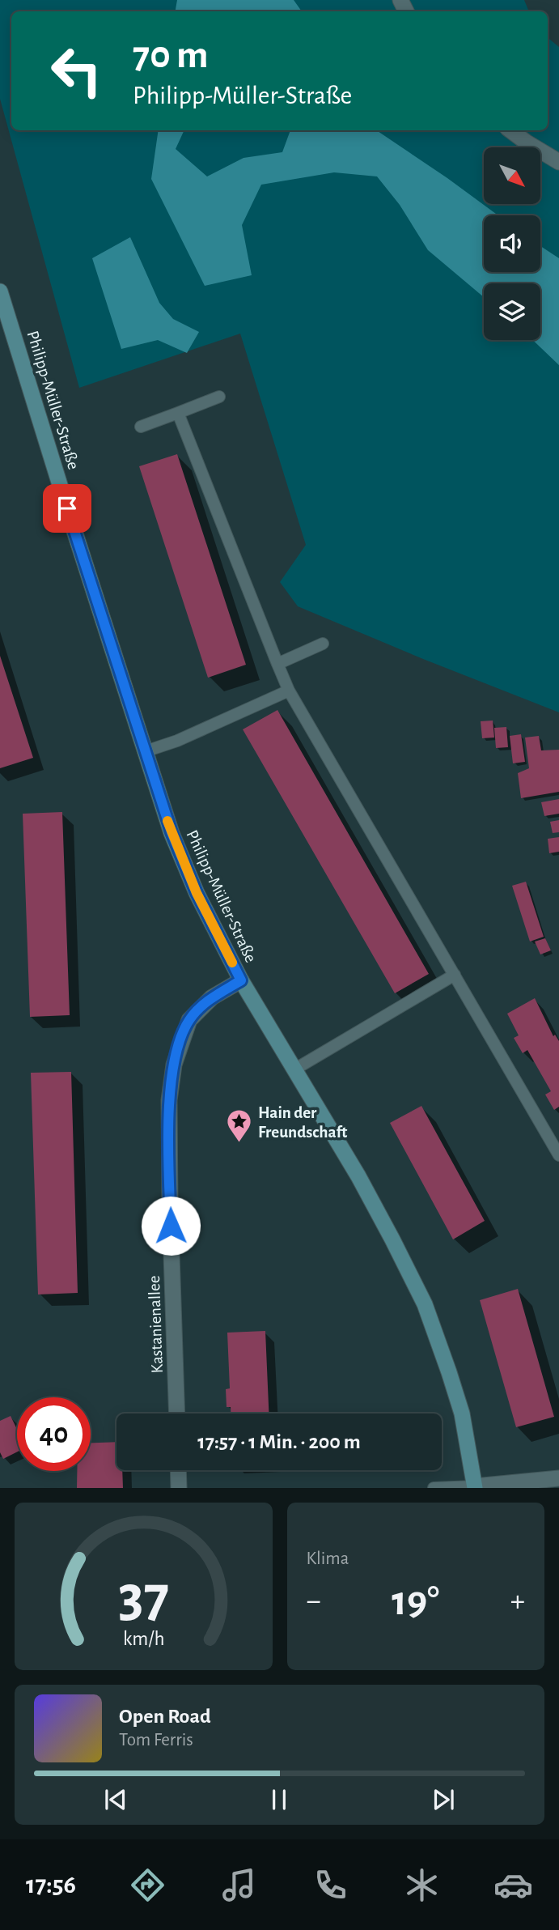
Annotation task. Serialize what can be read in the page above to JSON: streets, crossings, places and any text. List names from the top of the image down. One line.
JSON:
{"streets":{"main road":["Philipp-Müller-Straße"],"street":["Kastanienallee"]},"crossings":[["Philipp-Müller-Straße","Kastanienallee"]],"places":{"place":["Hain der Freundschaft"]},"north":"bottom right","page":{"turn":["70 m","Philipp-Müller-Straße"],"limit":"40","trip":"17:57 · 1 Min. · 200 m","tile":"Klima","heat":["−","19°","+"],"song":["Open Road","Tom Ferris"],"tabs":"17:56","gauge":["37","km/h"]}}
